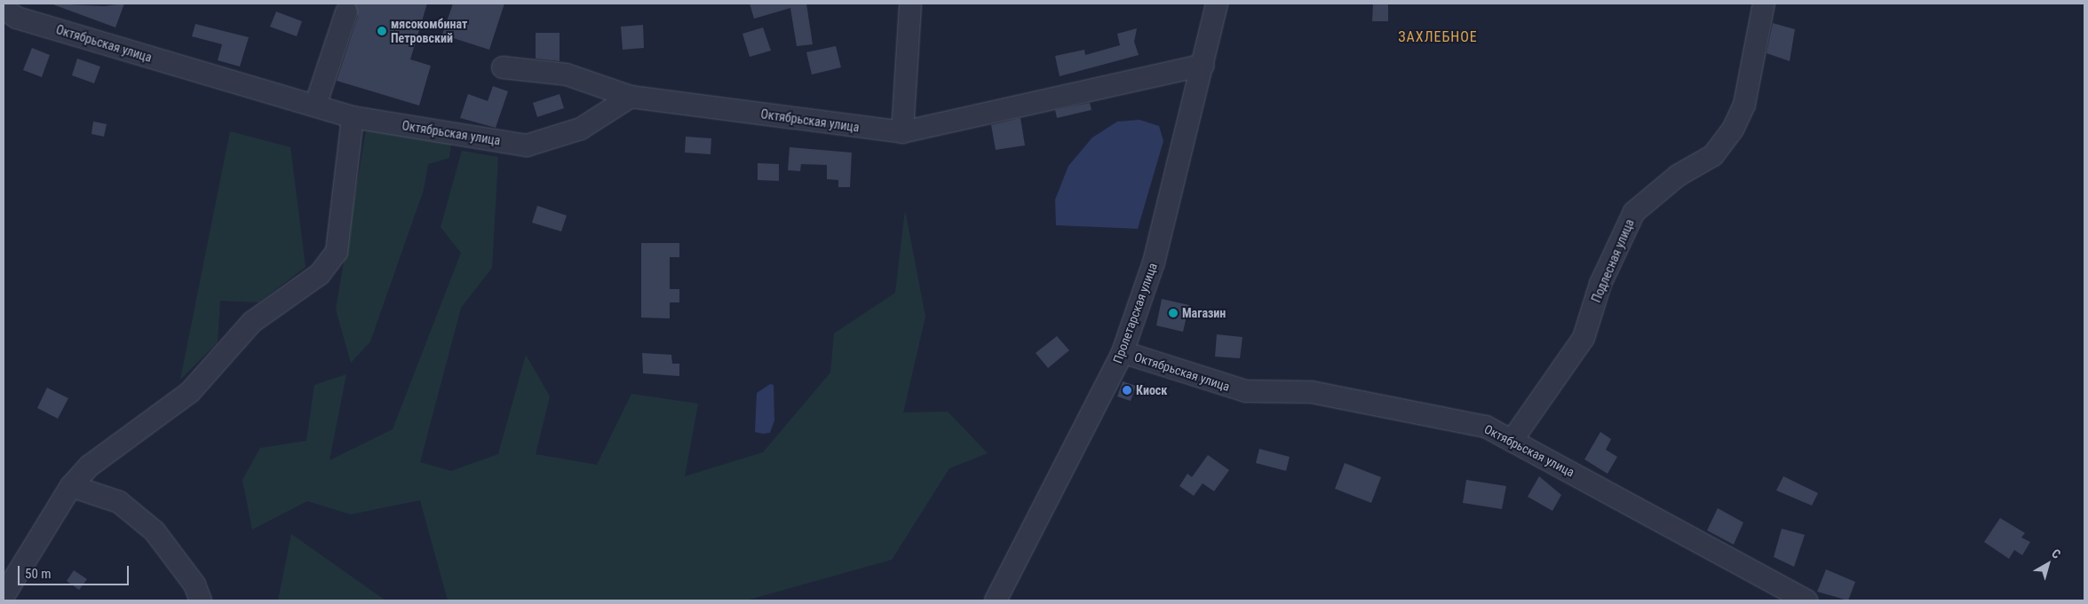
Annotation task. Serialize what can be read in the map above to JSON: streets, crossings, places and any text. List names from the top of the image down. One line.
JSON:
{"streets":{"street":["Октябрьская улица","Подлесная улица","Пролетарская улица"]},"crossings":[["Октябрьская улица","Подлесная улица"],["Октябрьская улица","Пролетарская улица"]],"districts":["ЗАХЛЕБНОЕ"],"places":["мясокомбинат Петровский","Магазин","Киоск"],"scale_bar":"50 m","north":"top right"}
